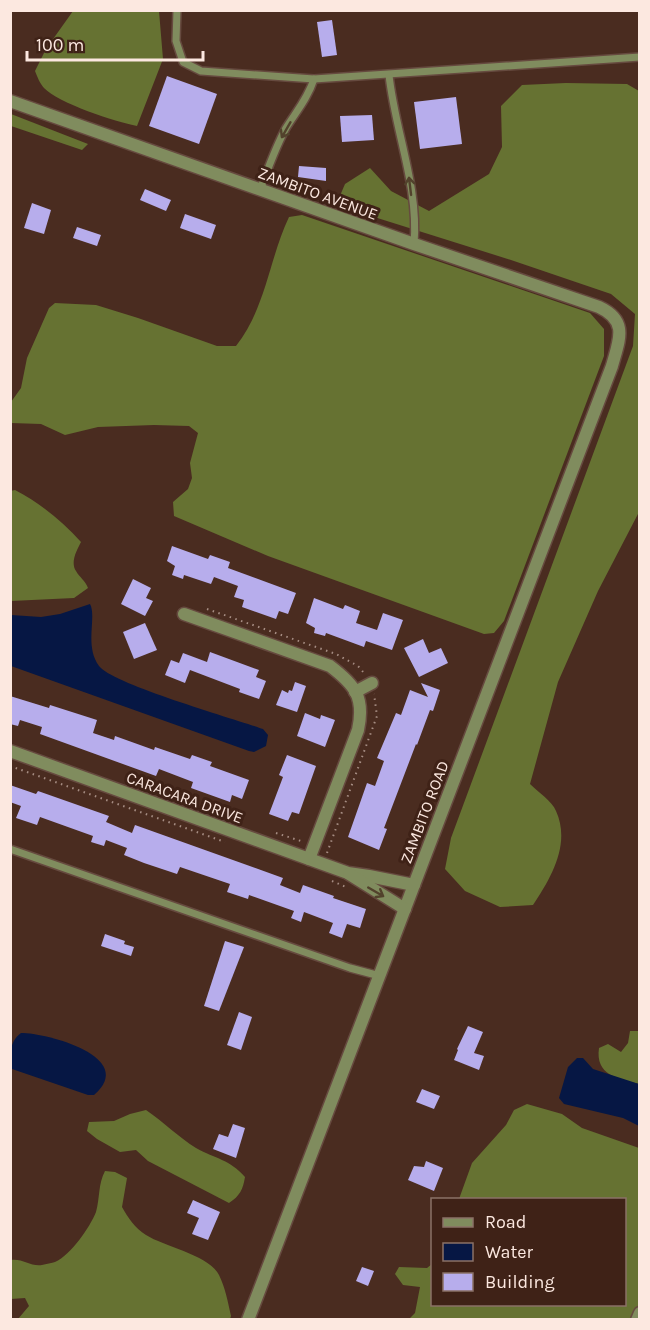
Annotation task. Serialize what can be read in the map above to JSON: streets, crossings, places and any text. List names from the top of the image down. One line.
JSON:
{"streets":{"street":["ZAMBITO AVENUE","CARACARA DRIVE","ZAMBITO ROAD"]},"crossings":[["ZAMBITO AVENUE","ZAMBITO ROAD"],["CARACARA DRIVE","ZAMBITO ROAD"]],"legend":["Road","Water","Building"],"scale_bar":"100 m"}
